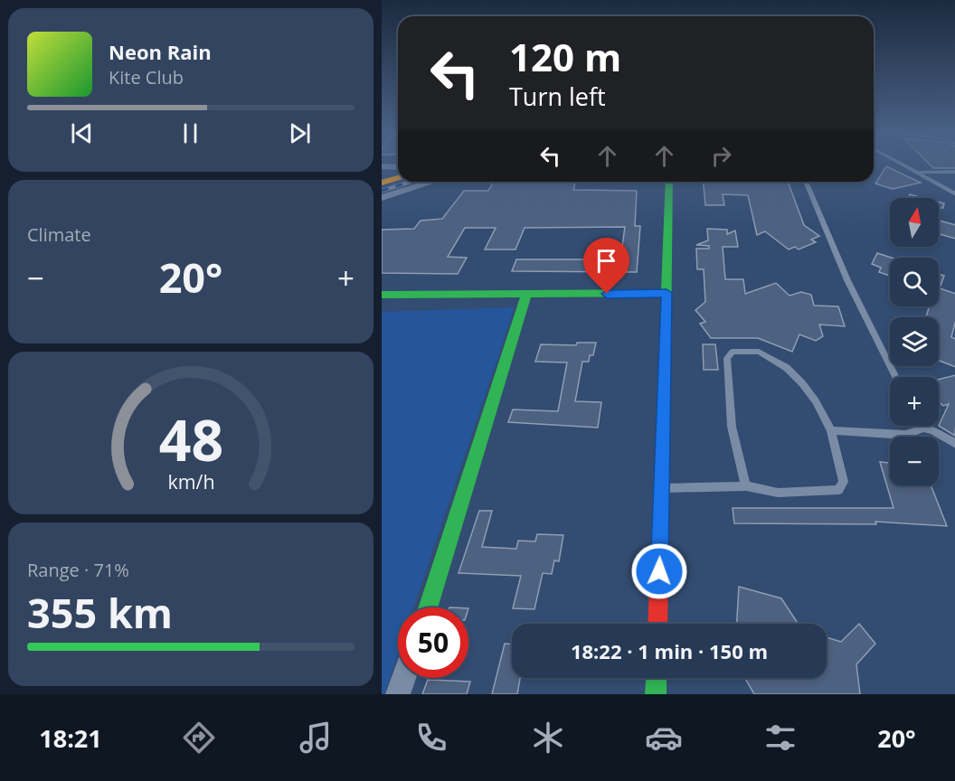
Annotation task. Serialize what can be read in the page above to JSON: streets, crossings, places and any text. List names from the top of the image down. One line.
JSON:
{"north":"top","page":{"turn":["120 m","Turn left"],"song":["Neon Rain","Kite Club"],"tile":["Climate",["Range · 71%","355 km"]],"map_buttons":["+","−"],"heat":["−","20°","+"],"limit":"50","trip":"18:22 · 1 min · 150 m","tabs":["18:21","20°"],"gauge":["48","km/h"]}}
